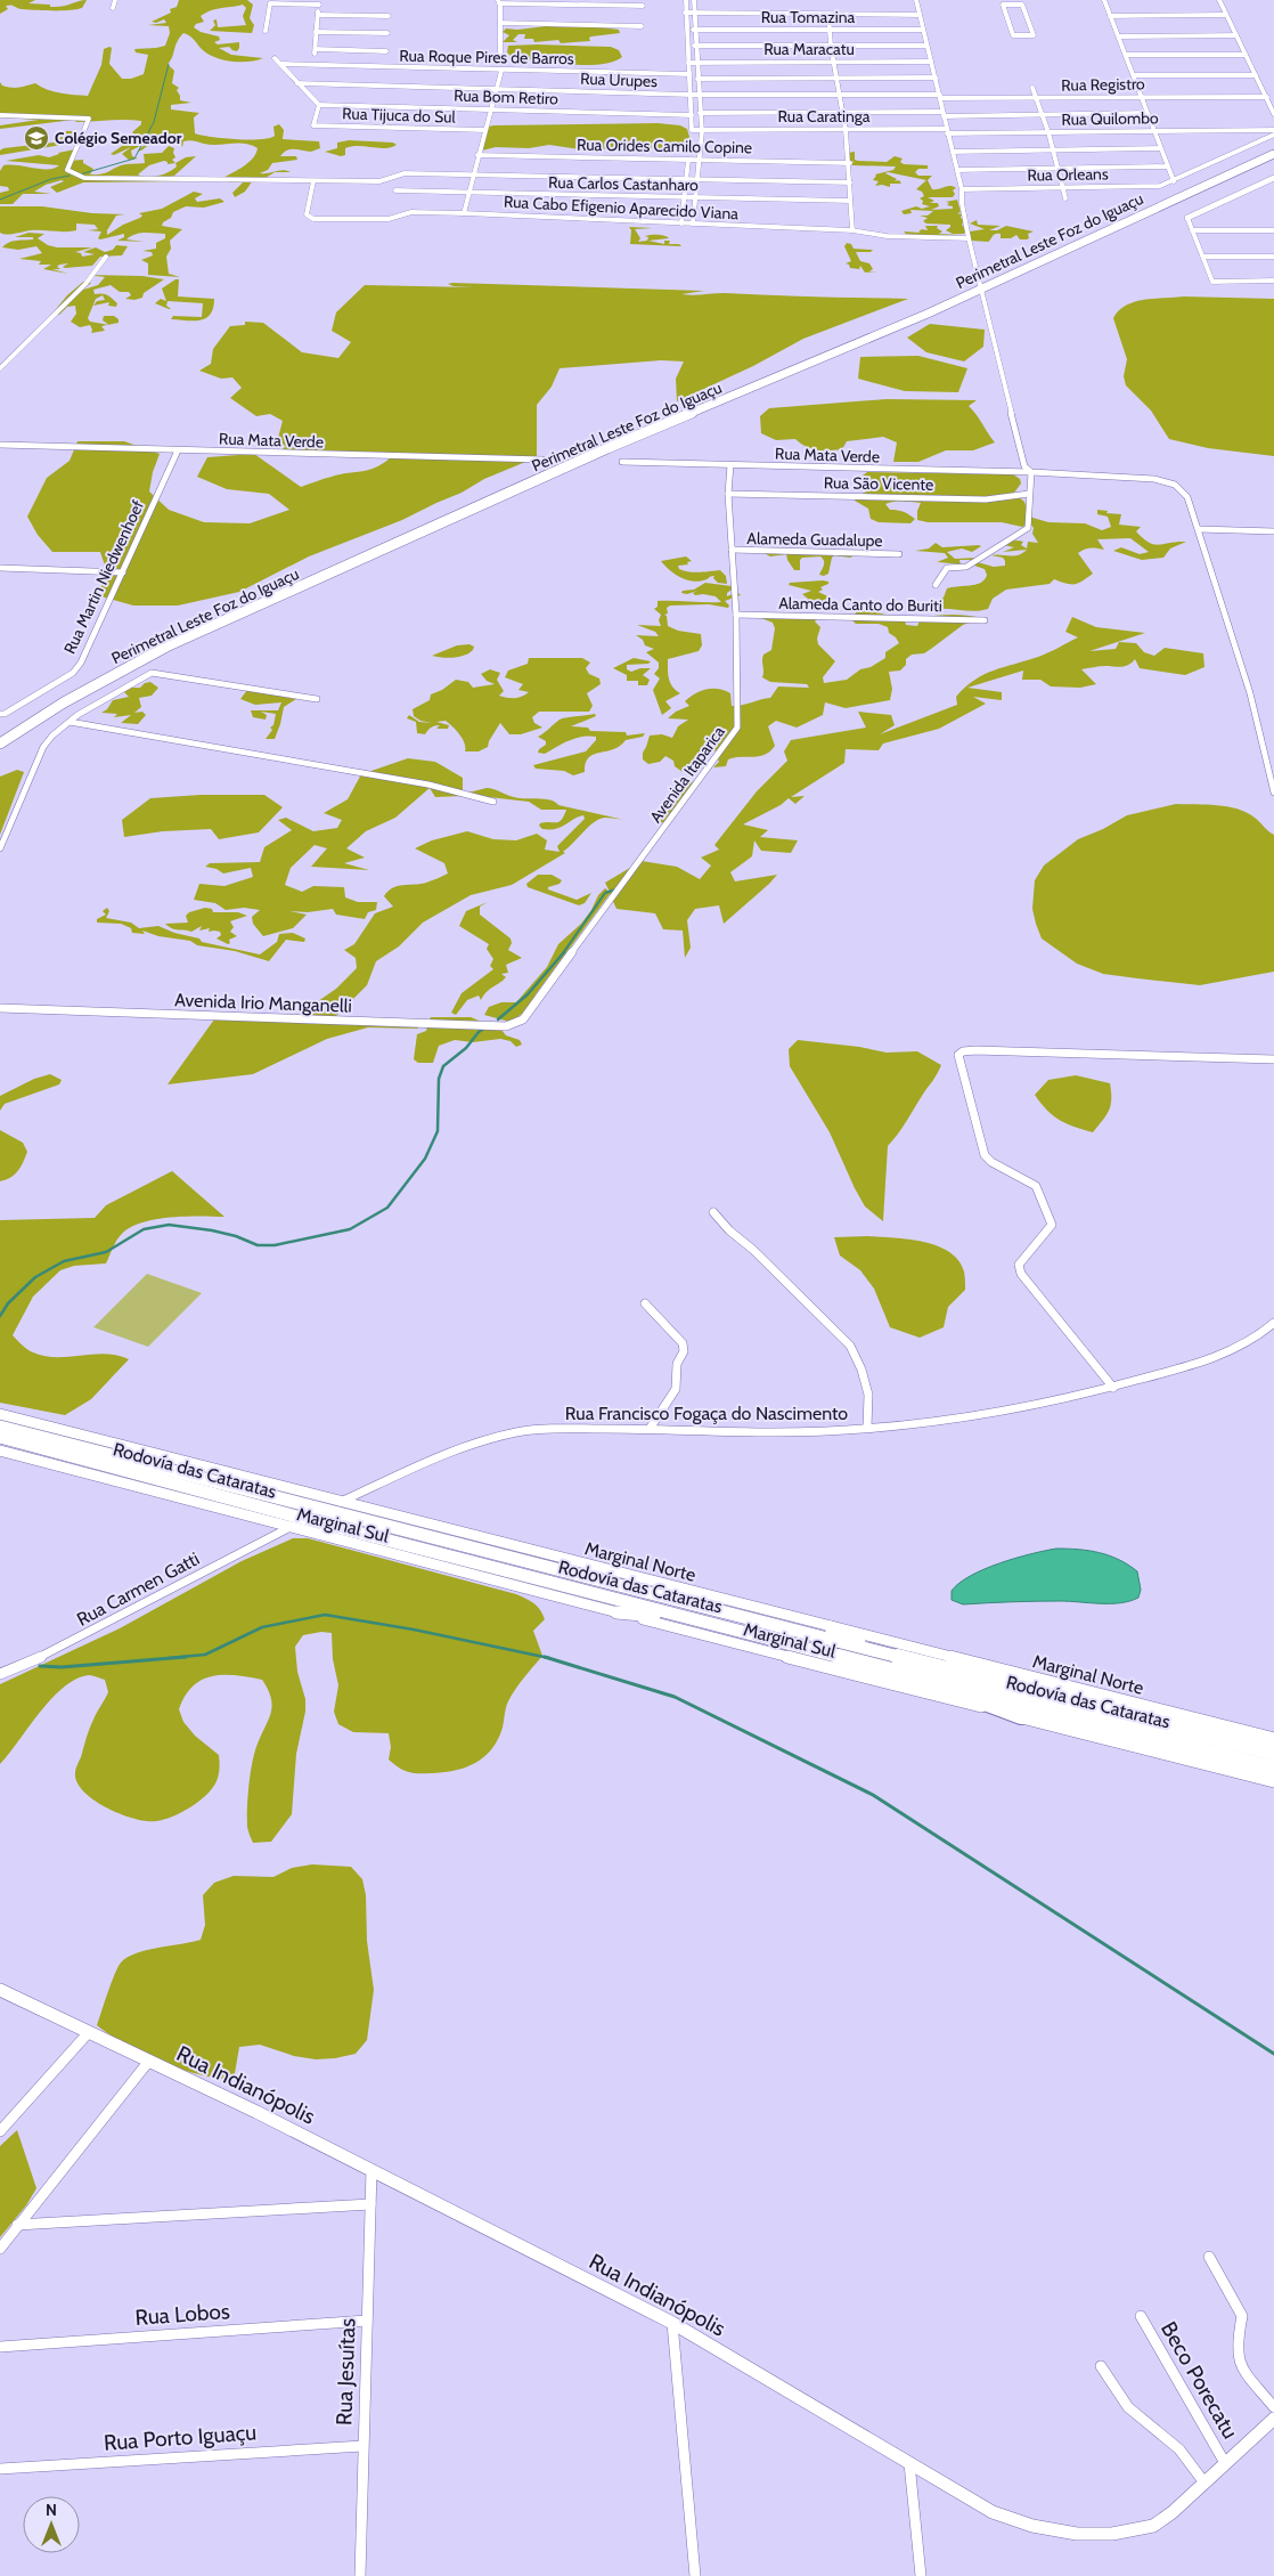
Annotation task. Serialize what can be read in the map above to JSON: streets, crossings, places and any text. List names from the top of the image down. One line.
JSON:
{"streets":{"highway":["Perimetral Leste Foz do Iguaçu","Rodovía das Cataratas"],"street":["Rua Tomazina","Rua Maracatu","Rua Roque Pires de Barros","Rua Urupes","Rua Registro","Rua Bom Retiro","Rua Tijuca do Sul","Rua Caratinga","Rua Quilombo","Rua Orides Camilo Copine","Rua Orleans","Rua Carlos Castanharo","Rua Cabo Efigenio Aparecido Viana","Rua Mata Verde","Rua São Vicente","Alameda Guadalupe","Rua Martin Niedwenhoef","Alameda Canto do Buriti","Avenida Itaparica","Avenida Irio Manganelli","Rua Francisco Fogaça do Nascimento","Marginal Sul","Marginal Norte","Rua Carmen Gatti","Rua Indianópolis","Rua Lobos","Rua Jesuítas","Beco Porecatu","Rua Porto Iguaçu"]},"crossings":[["Rua Urupes","Rua Registro"],["Rua Bom Retiro","Rua Tijuca do Sul"],["Rua Bom Retiro","Rua Caratinga"],["Rua Caratinga","Rua Quilombo"],["Rua Mata Verde","Rua Martin Niedwenhoef"],["Rua Mata Verde","Avenida Itaparica"],["Rua São Vicente","Avenida Itaparica"],["Alameda Guadalupe","Avenida Itaparica"],["Alameda Canto do Buriti","Avenida Itaparica"],["Avenida Itaparica","Avenida Irio Manganelli"],["Rua Francisco Fogaça do Nascimento","Marginal Norte"],["Marginal Sul","Rua Carmen Gatti"],["Rua Indianópolis","Rua Jesuítas"],["Rua Indianópolis","Beco Porecatu"],["Rua Lobos","Rua Jesuítas"],["Rua Jesuítas","Rua Porto Iguaçu"]],"places":{"school or university":["Colégio Semeador"]},"north":"top"}
